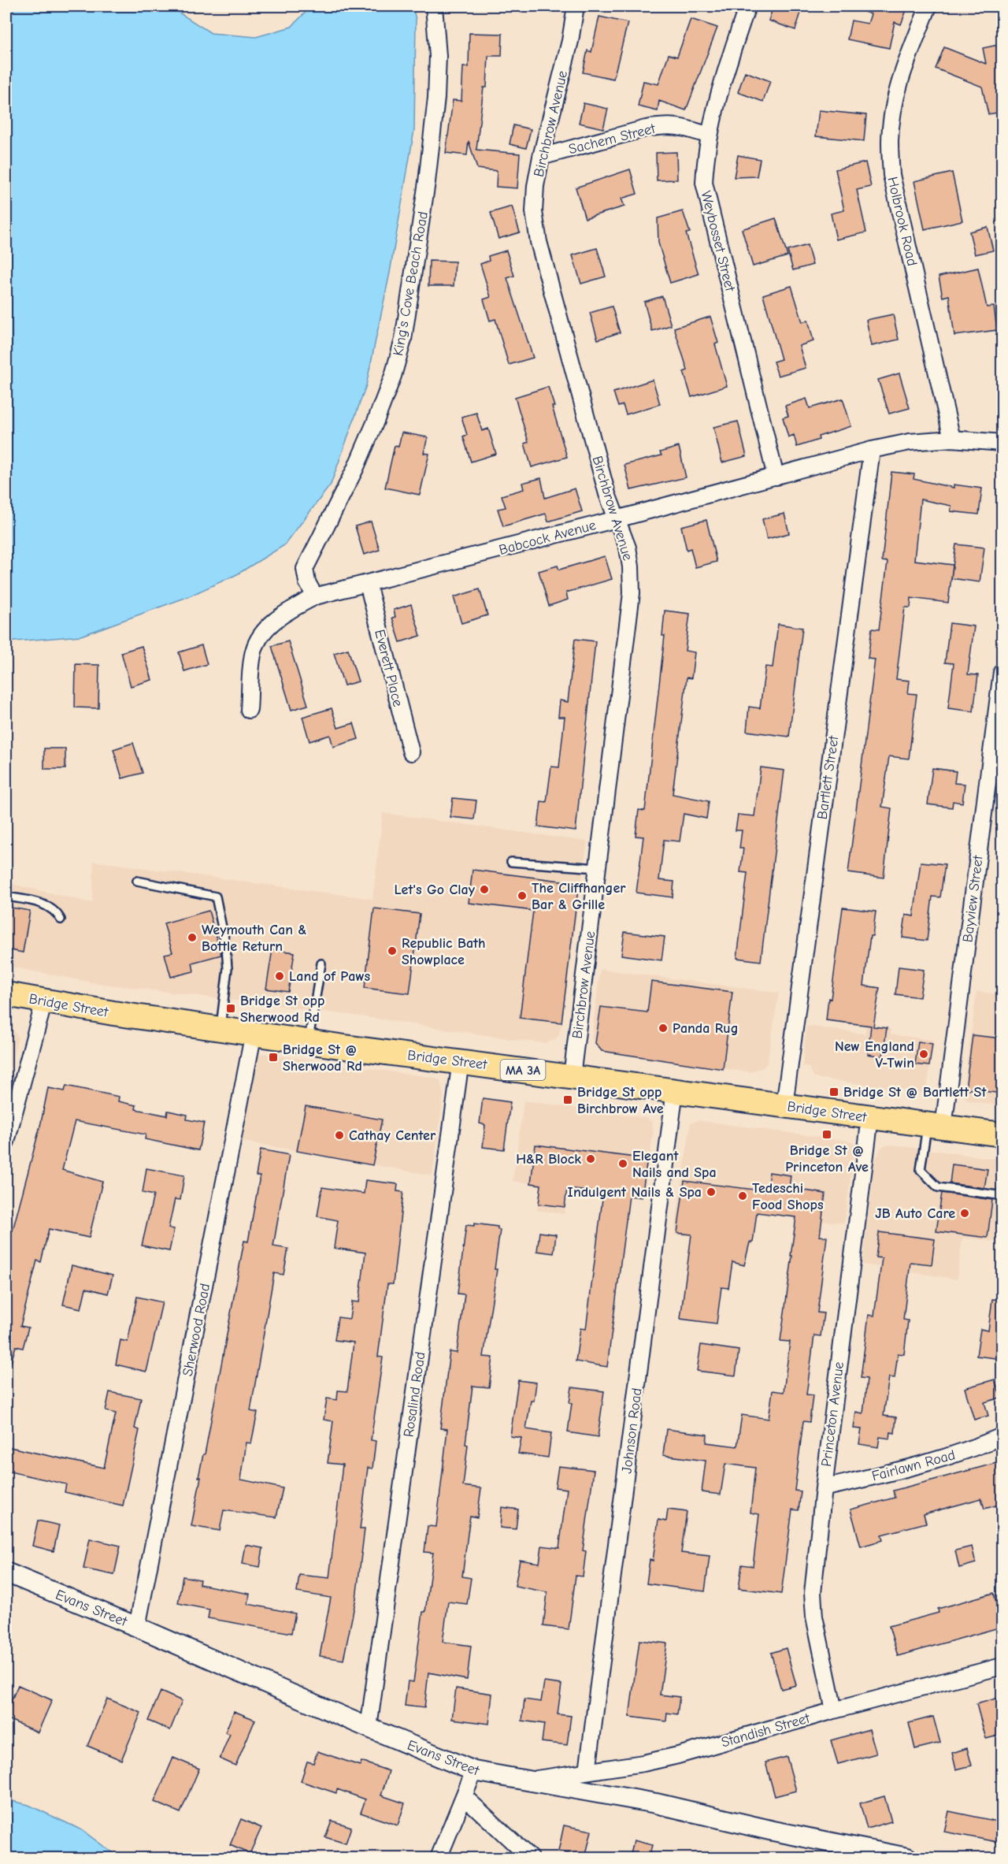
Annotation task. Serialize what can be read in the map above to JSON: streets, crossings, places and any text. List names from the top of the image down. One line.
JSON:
{"streets":{"main road":["Bridge Street","MA 3A"],"street":["Birchbrow Avenue","Sachem Street","Holbrook Road","Weybosset Street","King's Cove Beach Road","Babcock Avenue","Everett Place","Bartlett Street","Bayview Street","Sherwood Road","Rosalind Road","Princeton Avenue","Johnson Road","Fairlawn Road","Evans Street","Standish Street"]},"crossings":[["Birchbrow Avenue","Sachem Street"],["Birchbrow Avenue","Babcock Avenue"],["Birchbrow Avenue","Bridge Street"],["Sachem Street","Weybosset Street"],["Holbrook Road","Babcock Avenue"],["Weybosset Street","Babcock Avenue"],["King's Cove Beach Road","Babcock Avenue"],["Babcock Avenue","Everett Place"],["Babcock Avenue","Bartlett Street"],["Bartlett Street","Bridge Street"],["Bayview Street","Bridge Street"],["Bridge Street","Sherwood Road"],["Bridge Street","Rosalind Road"],["Bridge Street","Princeton Avenue"],["Bridge Street","Johnson Road"],["Sherwood Road","Evans Street"],["Rosalind Road","Evans Street"],["Princeton Avenue","Fairlawn Road"],["Princeton Avenue","Standish Street"],["Johnson Road","Standish Street"],["Evans Street","Standish Street"]],"places":{"other":["Let's Go Clay","The Cliffhanger Bar & Grille","Weymouth Can & Bottle Return","Republic Bath Showplace","Land of Paws","Panda Rug","New England V-Twin","Cathay Center","H&R Block","Elegant Nails and Spa","Indulgent Nails & Spa","Tedeschi Food Shops","JB Auto Care"],"transit":["Bridge St opp Sherwood Rd","Bridge St @ Sherwood Rd","Bridge St @ Bartlett St","Bridge St opp Birchbrow Ave","Bridge St @ Princeton Ave"]}}
